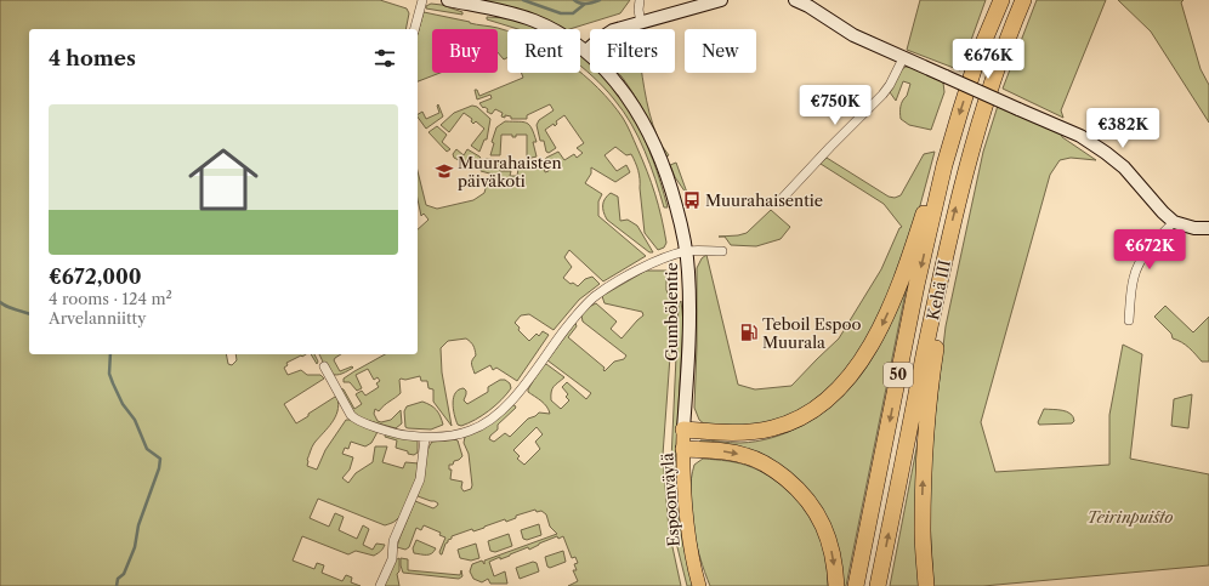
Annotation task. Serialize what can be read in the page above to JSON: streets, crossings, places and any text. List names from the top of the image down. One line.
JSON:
{"streets":{"highway":["Kehä III","50"],"main road":["Espoonväylä"],"street":["Gumbölentie"]},"crossings":[["Gumbölentie","Espoonväylä"]],"parks":["Teirinpuisto"],"places":{"school or university":["Muurahaisten päiväkoti"],"bus stop":["Muurahaisentie"],"fuel station":["Teboil Espoo Muurala"]},"page":{"chip":["Buy","Rent","Filters","New"],"heading":"4 homes","price":["€676K","€750K","€382K","€672K"],"list":[{"name":"€672,000","note":"4 rooms · 124 m² · Arvelanniitty"}]}}
